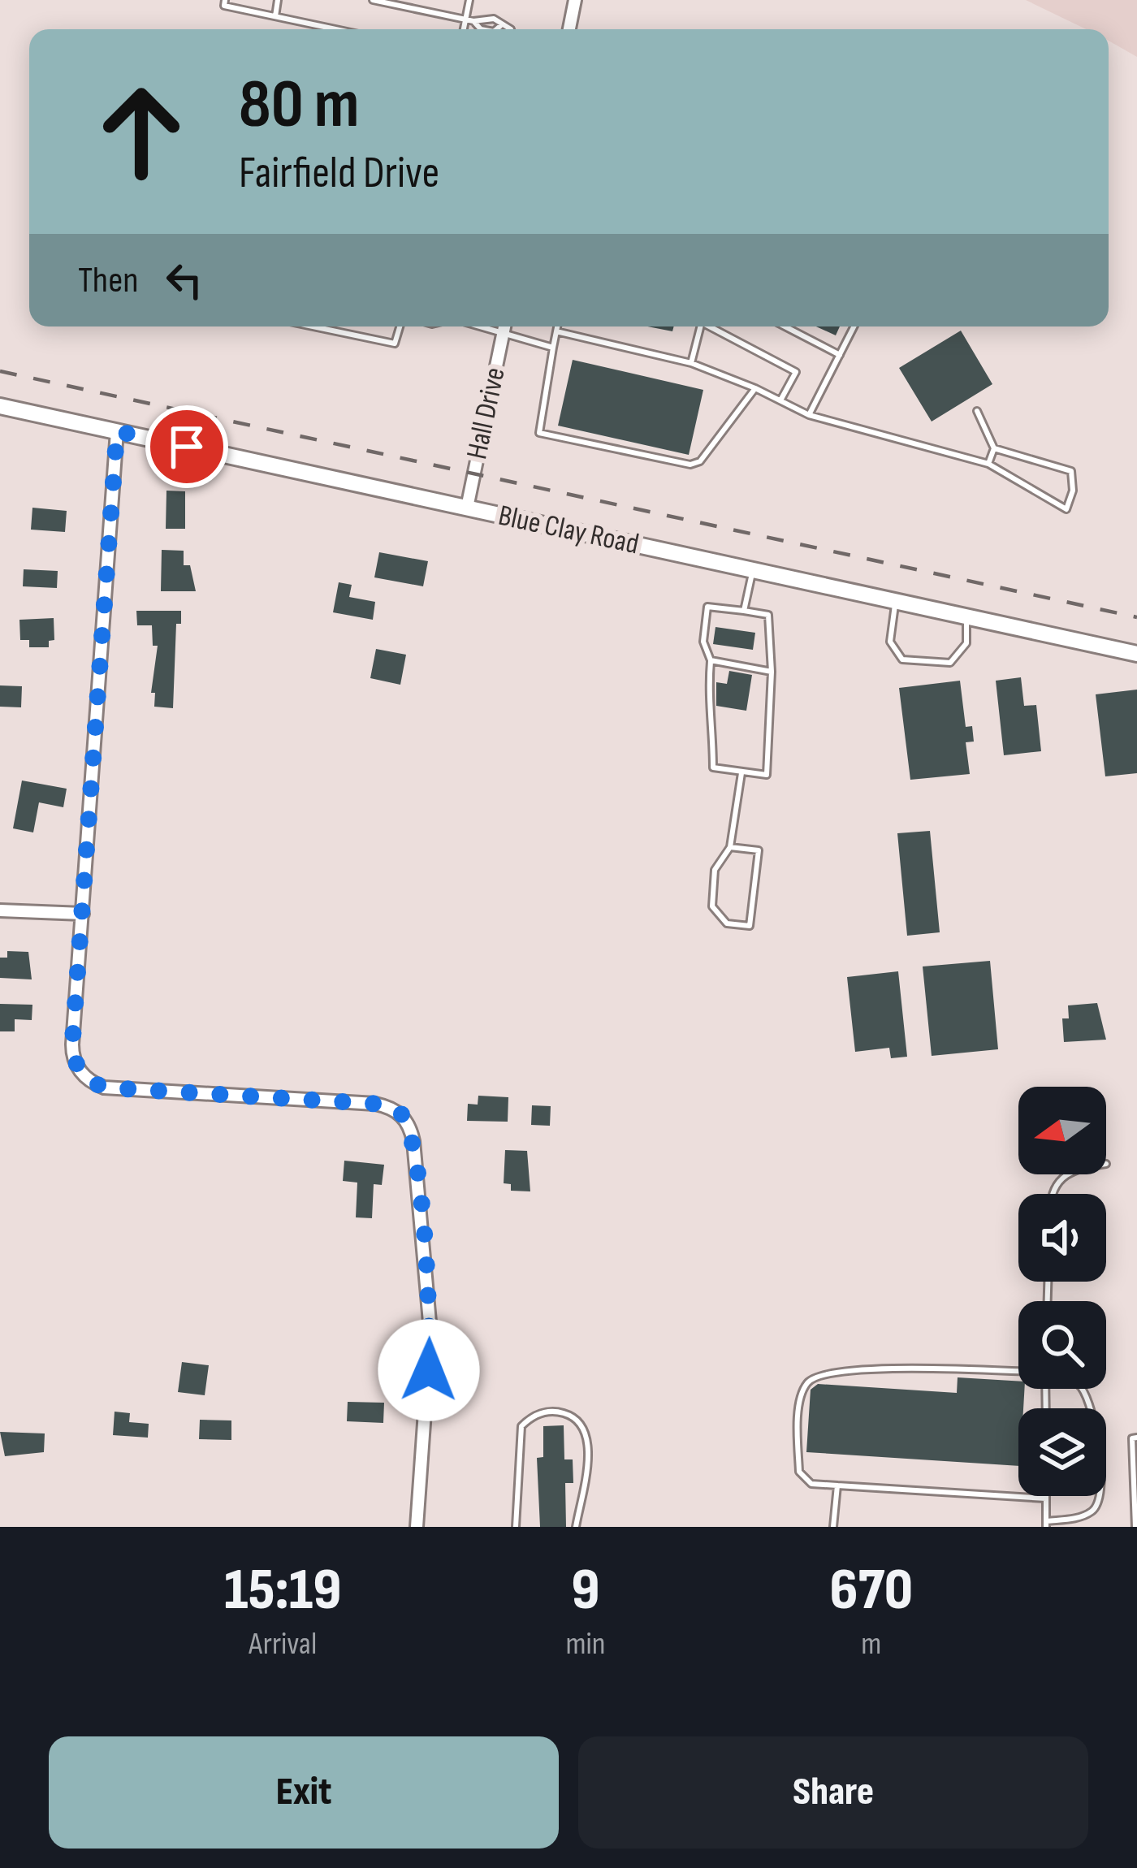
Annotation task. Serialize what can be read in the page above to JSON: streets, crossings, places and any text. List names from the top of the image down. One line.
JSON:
{"streets":{"street":["Hall Drive","Blue Clay Road"]},"crossings":[["Hall Drive","Blue Clay Road"]],"north":"left","page":{"turn":["80 m","Fairfield Drive"],"then":"Then","eta":["15:19","Arrival","9","min","670","m"],"buttons":["Exit","Share"]}}
